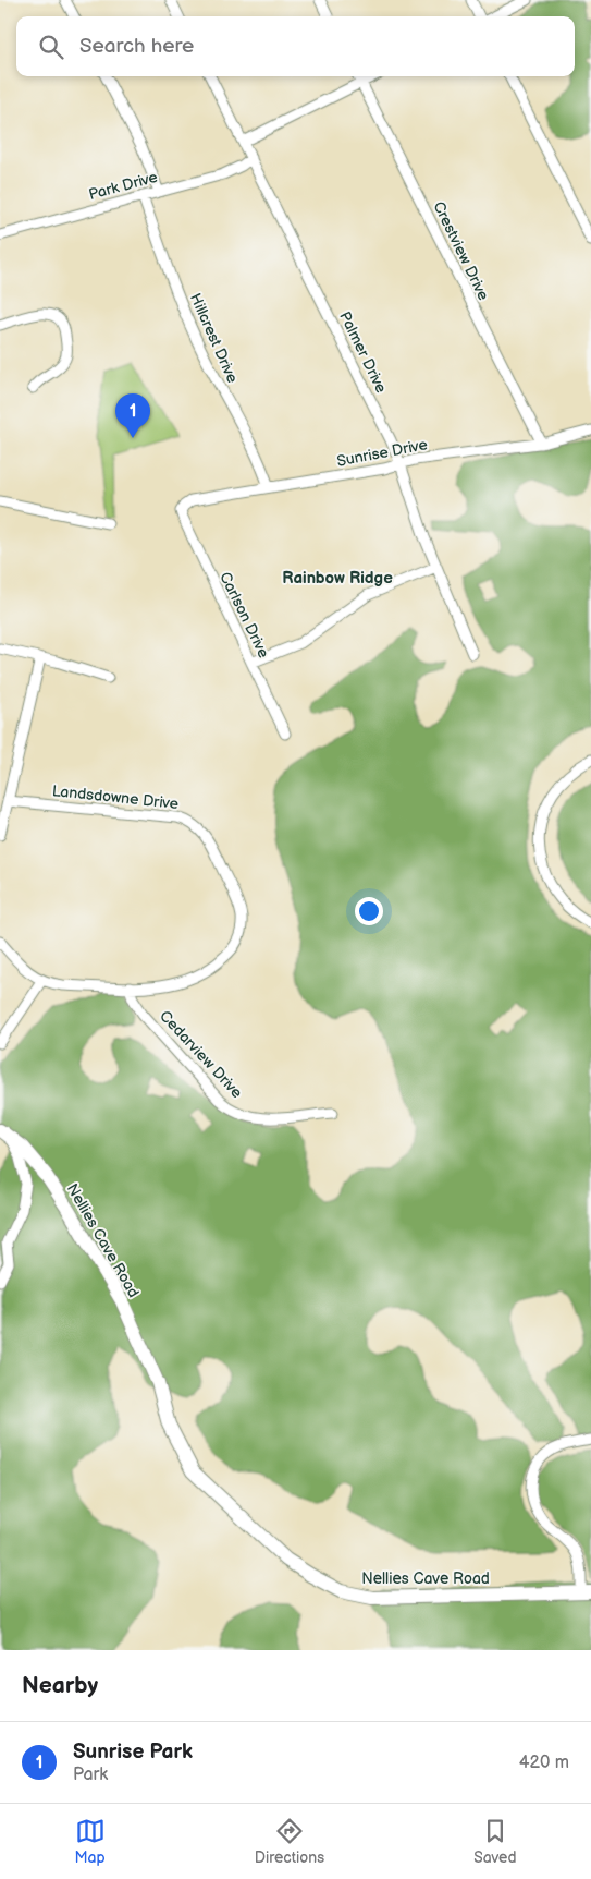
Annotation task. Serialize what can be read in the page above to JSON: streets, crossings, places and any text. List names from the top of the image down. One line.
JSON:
{"streets":{"street":["Park Drive","Crestview Drive","Hillcrest Drive","Palmer Drive","Sunrise Drive","Carlson Drive","Landsdowne Drive","Cedarview Drive","Nellies Cave Road"]},"crossings":[["Park Drive","Hillcrest Drive"],["Park Drive","Palmer Drive"],["Crestview Drive","Sunrise Drive"],["Hillcrest Drive","Sunrise Drive"],["Palmer Drive","Sunrise Drive"],["Sunrise Drive","Carlson Drive"],["Landsdowne Drive","Cedarview Drive"]],"districts":["Rainbow Ridge"],"page":{"search":"Search here","pins":"1","heading":"Nearby","list":[{"mark":"1","name":"Sunrise Park","note":"Park","value":"420 m"}],"nav":["Map","Directions","Saved"]}}
